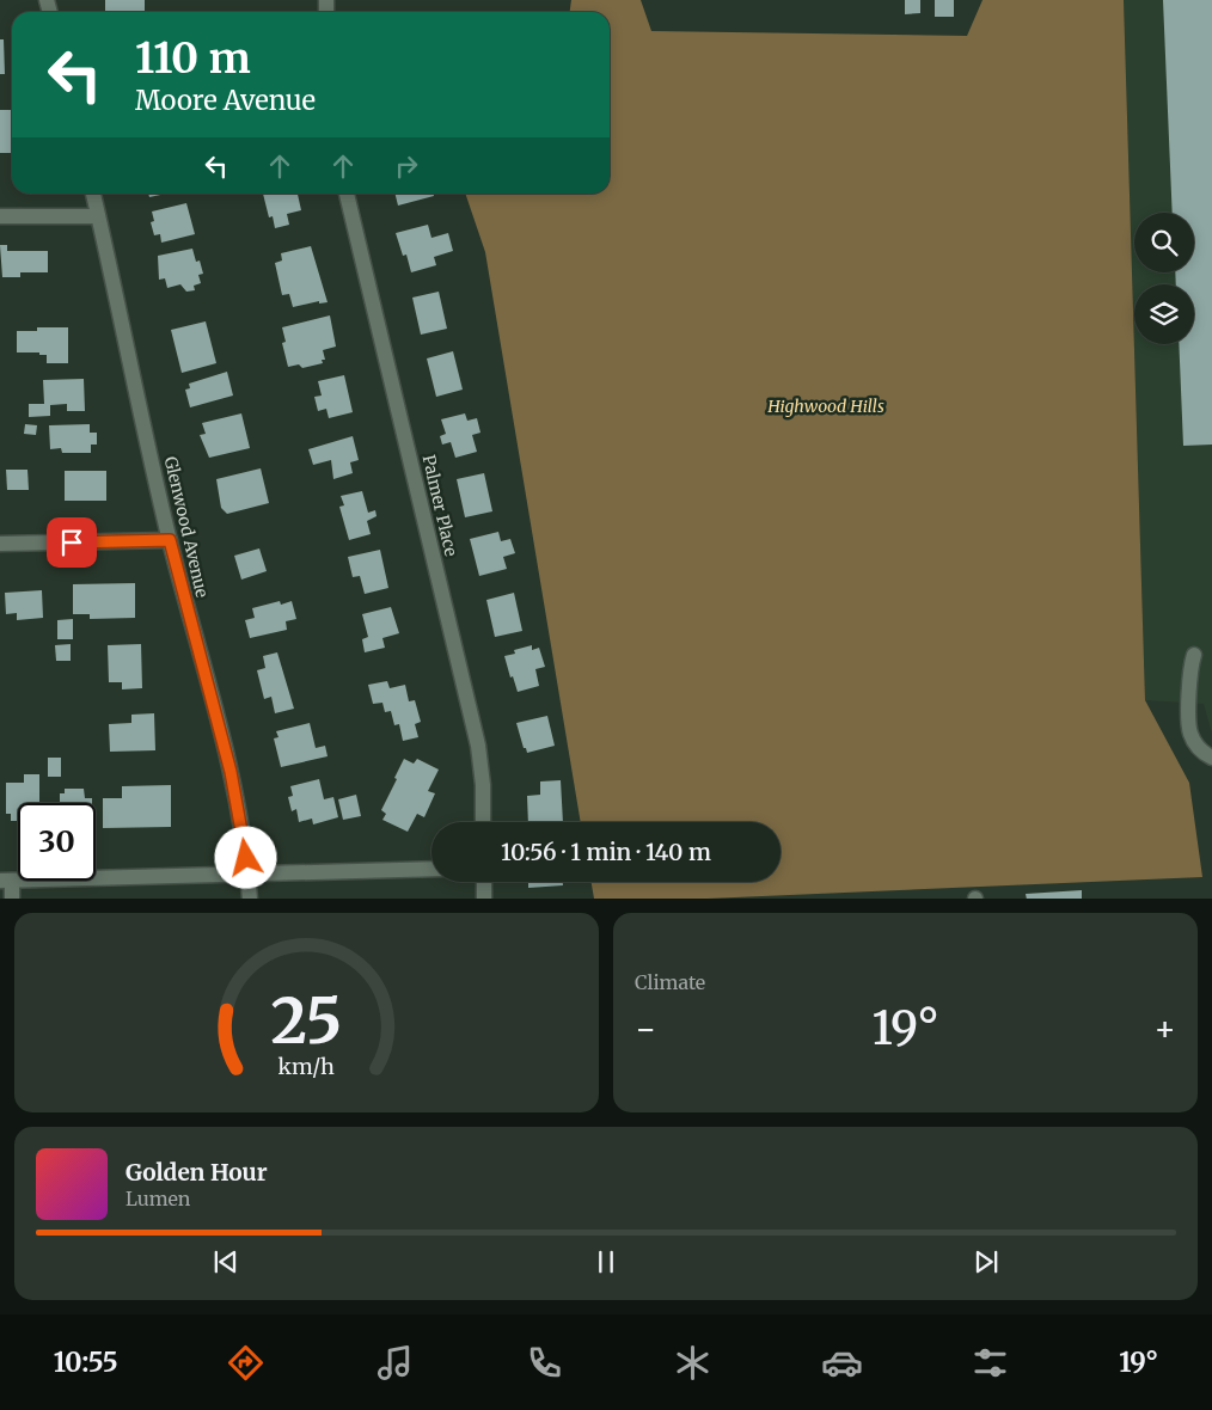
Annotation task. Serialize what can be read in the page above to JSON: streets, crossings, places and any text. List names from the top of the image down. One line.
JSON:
{"streets":{"street":["Palmer Place","Glenwood Avenue"]},"parks":["Highwood Hills"],"page":{"turn":["110 m","Moore Avenue"],"limit":"30","trip":"10:56 · 1 min · 140 m","tile":"Climate","heat":["−","19°","+"],"song":["Golden Hour","Lumen"],"tabs":["10:55","19°"],"gauge":["25","km/h"]}}
